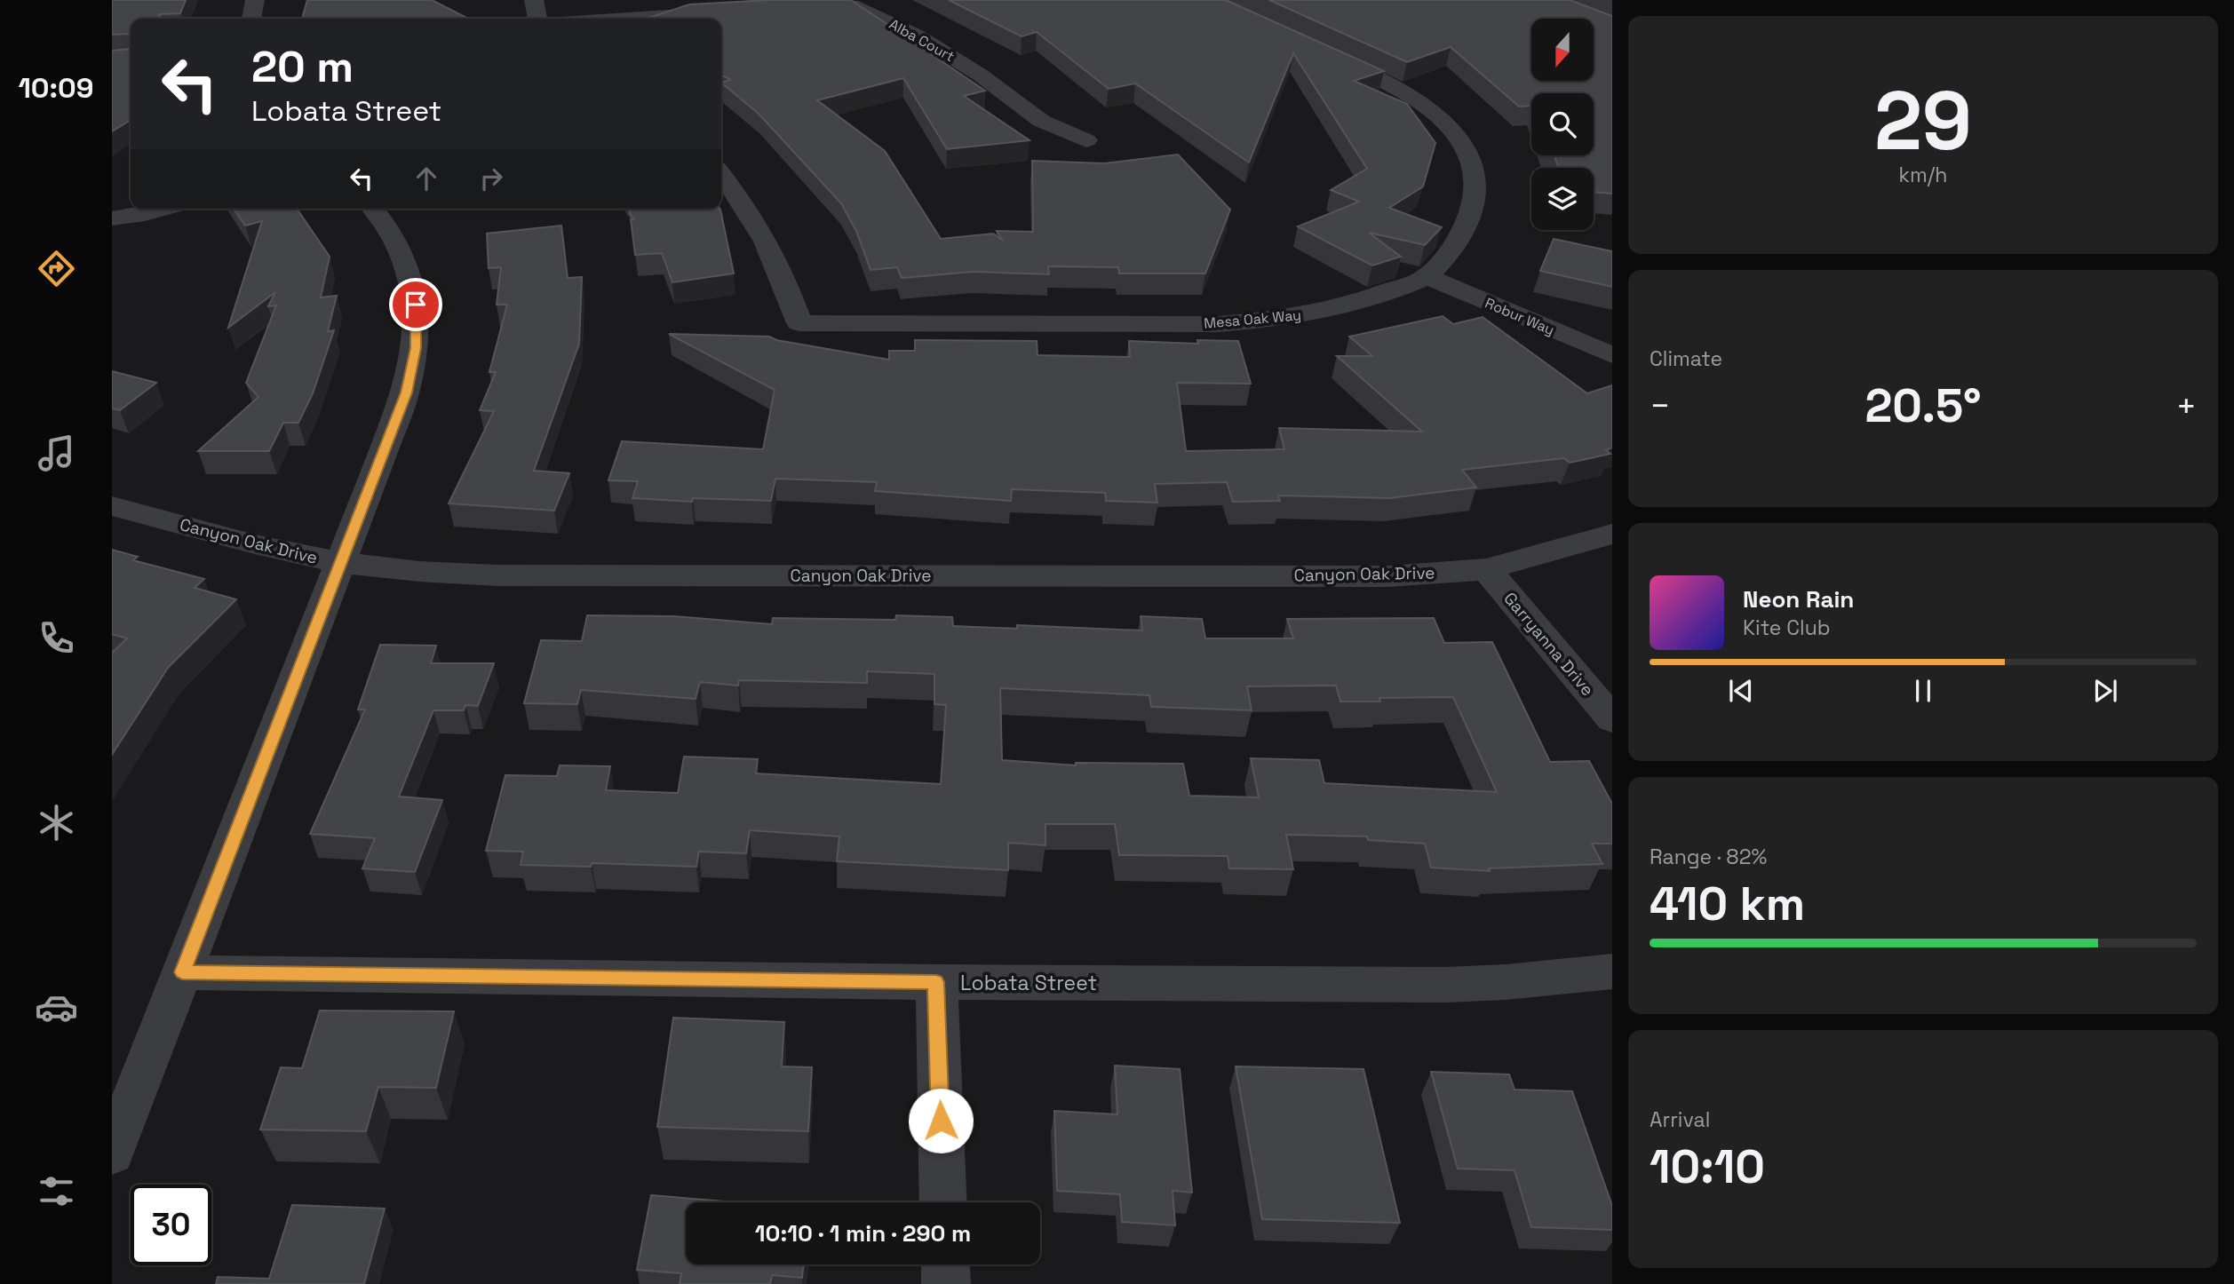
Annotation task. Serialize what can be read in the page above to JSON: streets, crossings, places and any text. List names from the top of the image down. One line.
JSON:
{"streets":{"street":["Alba Court","Robur Way","Mesa Oak Way","Canyon Oak Drive","Garryanna Drive","Lobata Street"]},"crossings":[["Robur Way","Mesa Oak Way"],["Canyon Oak Drive","Garryanna Drive"]],"north":"bottom","page":{"tabs":"10:09","tile":[["29","km/h"],"Climate",["Range · 82%","410 km"],["Arrival","10:10"]],"turn":["20 m","Lobata Street"],"heat":["−","20.5°","+"],"song":["Neon Rain","Kite Club"],"limit":"30","trip":"10:10 · 1 min · 290 m"}}
